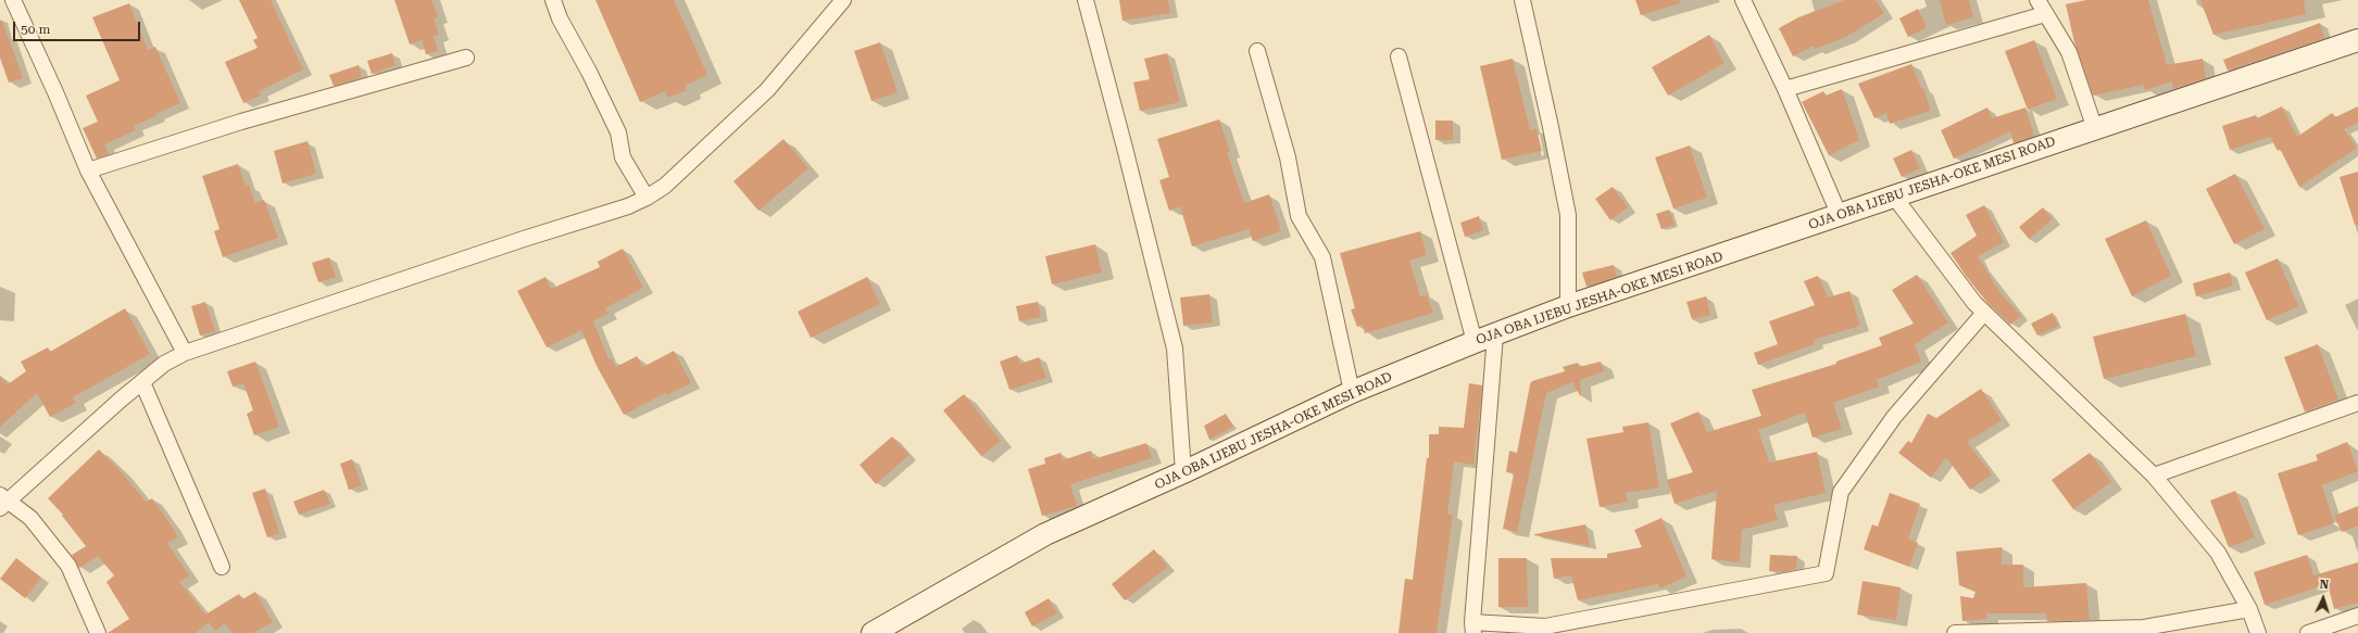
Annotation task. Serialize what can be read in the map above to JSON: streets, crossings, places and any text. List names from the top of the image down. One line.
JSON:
{"streets":{"main road":["OJA OBA IJEBU JESHA-OKE MESI ROAD"]},"scale_bar":"50 m","north":"top"}
